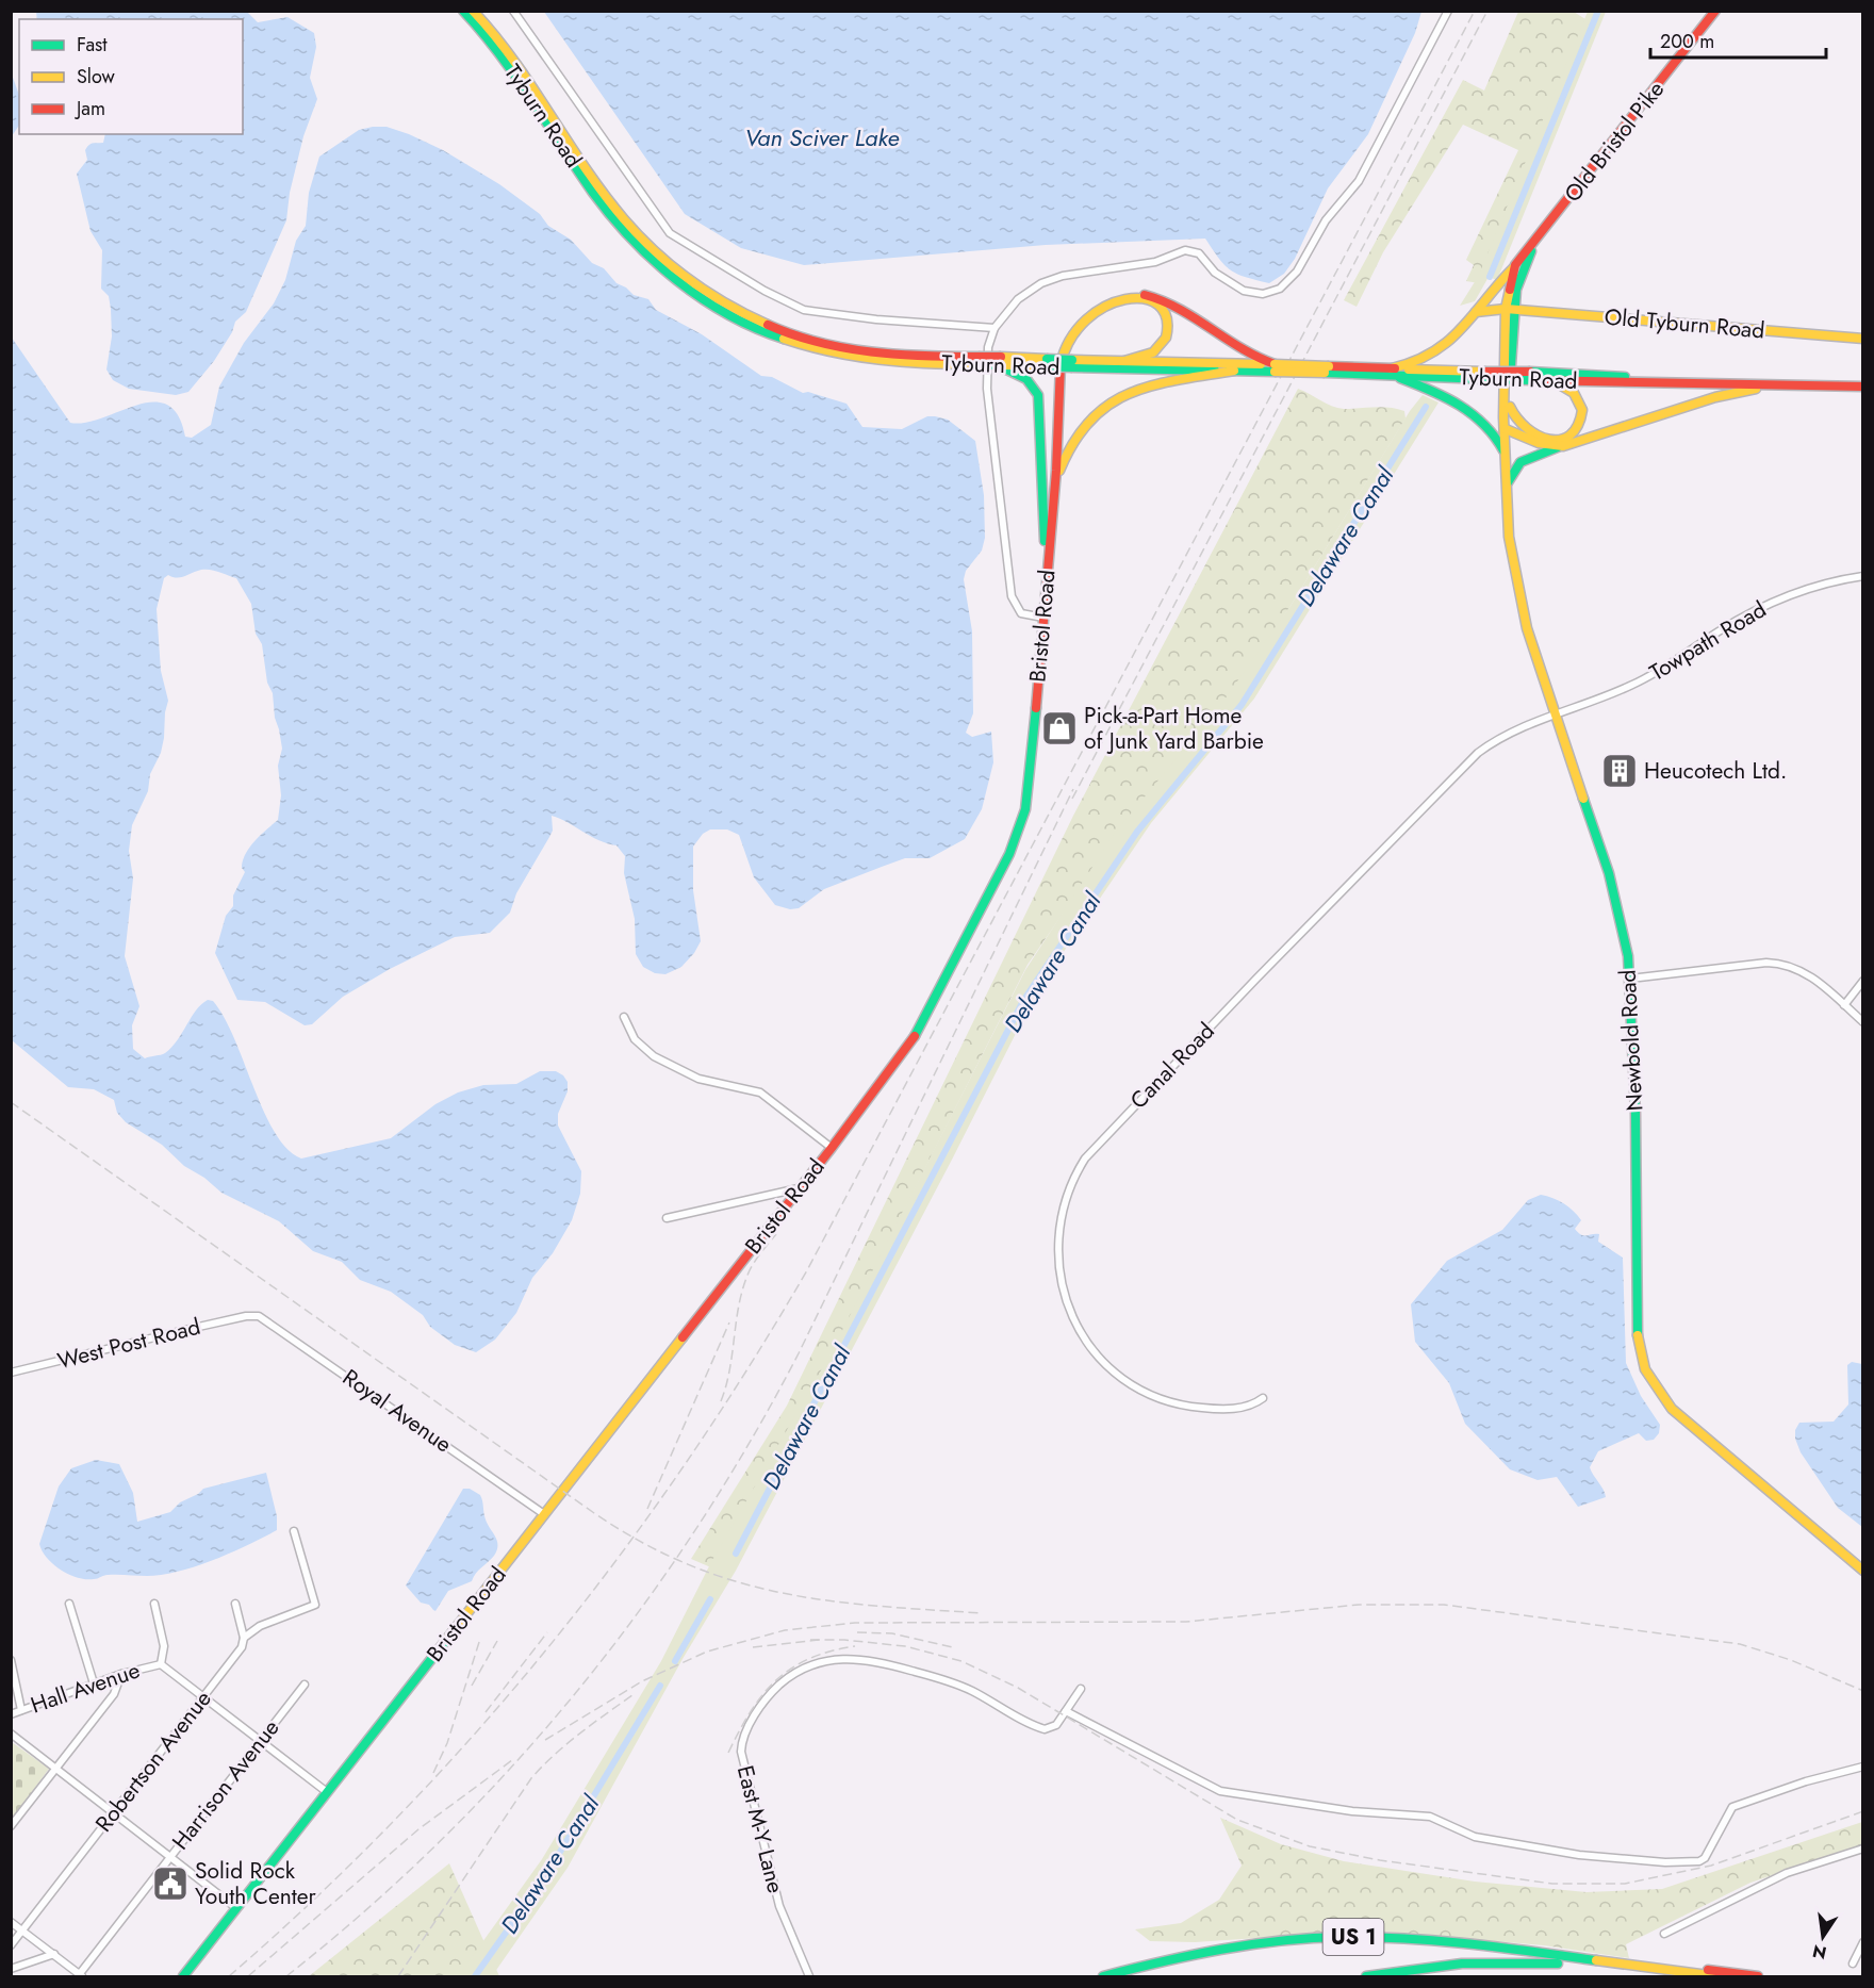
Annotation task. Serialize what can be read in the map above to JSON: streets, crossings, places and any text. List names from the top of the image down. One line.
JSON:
{"streets":{"main road":["Tyburn Road","Old Bristol Pike","Old Tyburn Road","Bristol Road","Newbold Road","US 1"],"street":["Towpath Road","Canal Road","West Post Road","Royal Avenue","Hall Avenue","Robertson Avenue","Harrison Avenue","East M-Y Lane"]},"crossings":[["Tyburn Road","Old Bristol Pike"],["Old Bristol Pike","Old Tyburn Road"],["Old Bristol Pike","Newbold Road"],["Old Tyburn Road","Newbold Road"],["Bristol Road","Royal Avenue"],["Towpath Road","Newbold Road"],["Towpath Road","Canal Road"],["Newbold Road","Canal Road"],["West Post Road","Royal Avenue"]],"water":["Van Sciver Lake","Delaware Canal"],"places":{"shop":["Pick-a-Part Home of Junk Yard Barbie"],"building":["Heucotech Ltd."],"public building":["Solid Rock Youth Center"]},"legend":["Fast","Slow","Jam"],"scale_bar":"200 m","north":"bottom"}
